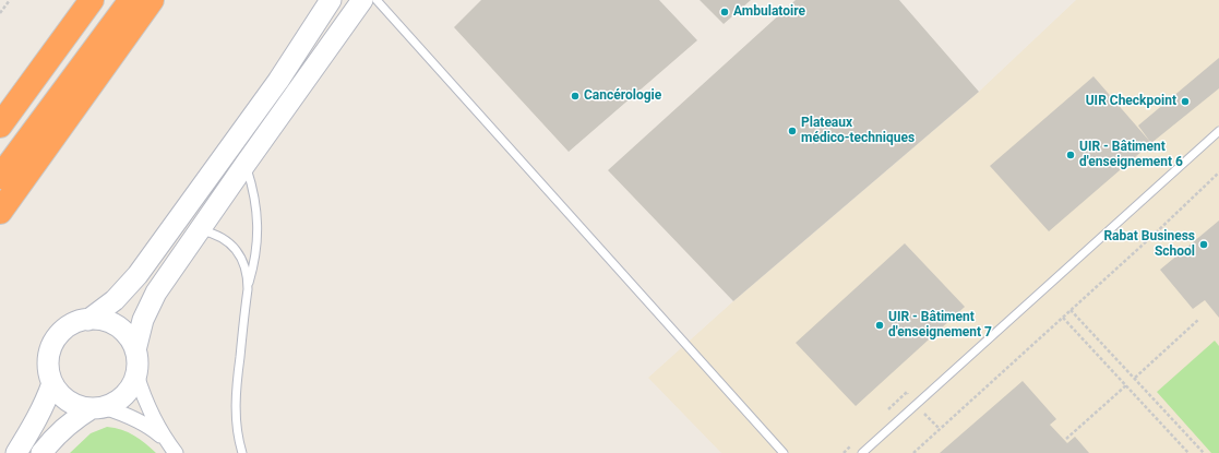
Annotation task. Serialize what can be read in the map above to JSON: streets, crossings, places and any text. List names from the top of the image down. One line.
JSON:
{"places":["Ambulatoire","Cancérologie","UIR Checkpoint","Plateaux médico-techniques","UIR - Bâtiment d'enseignement 6","Rabat Business School","UIR - Bâtiment d'enseignement 7"]}
